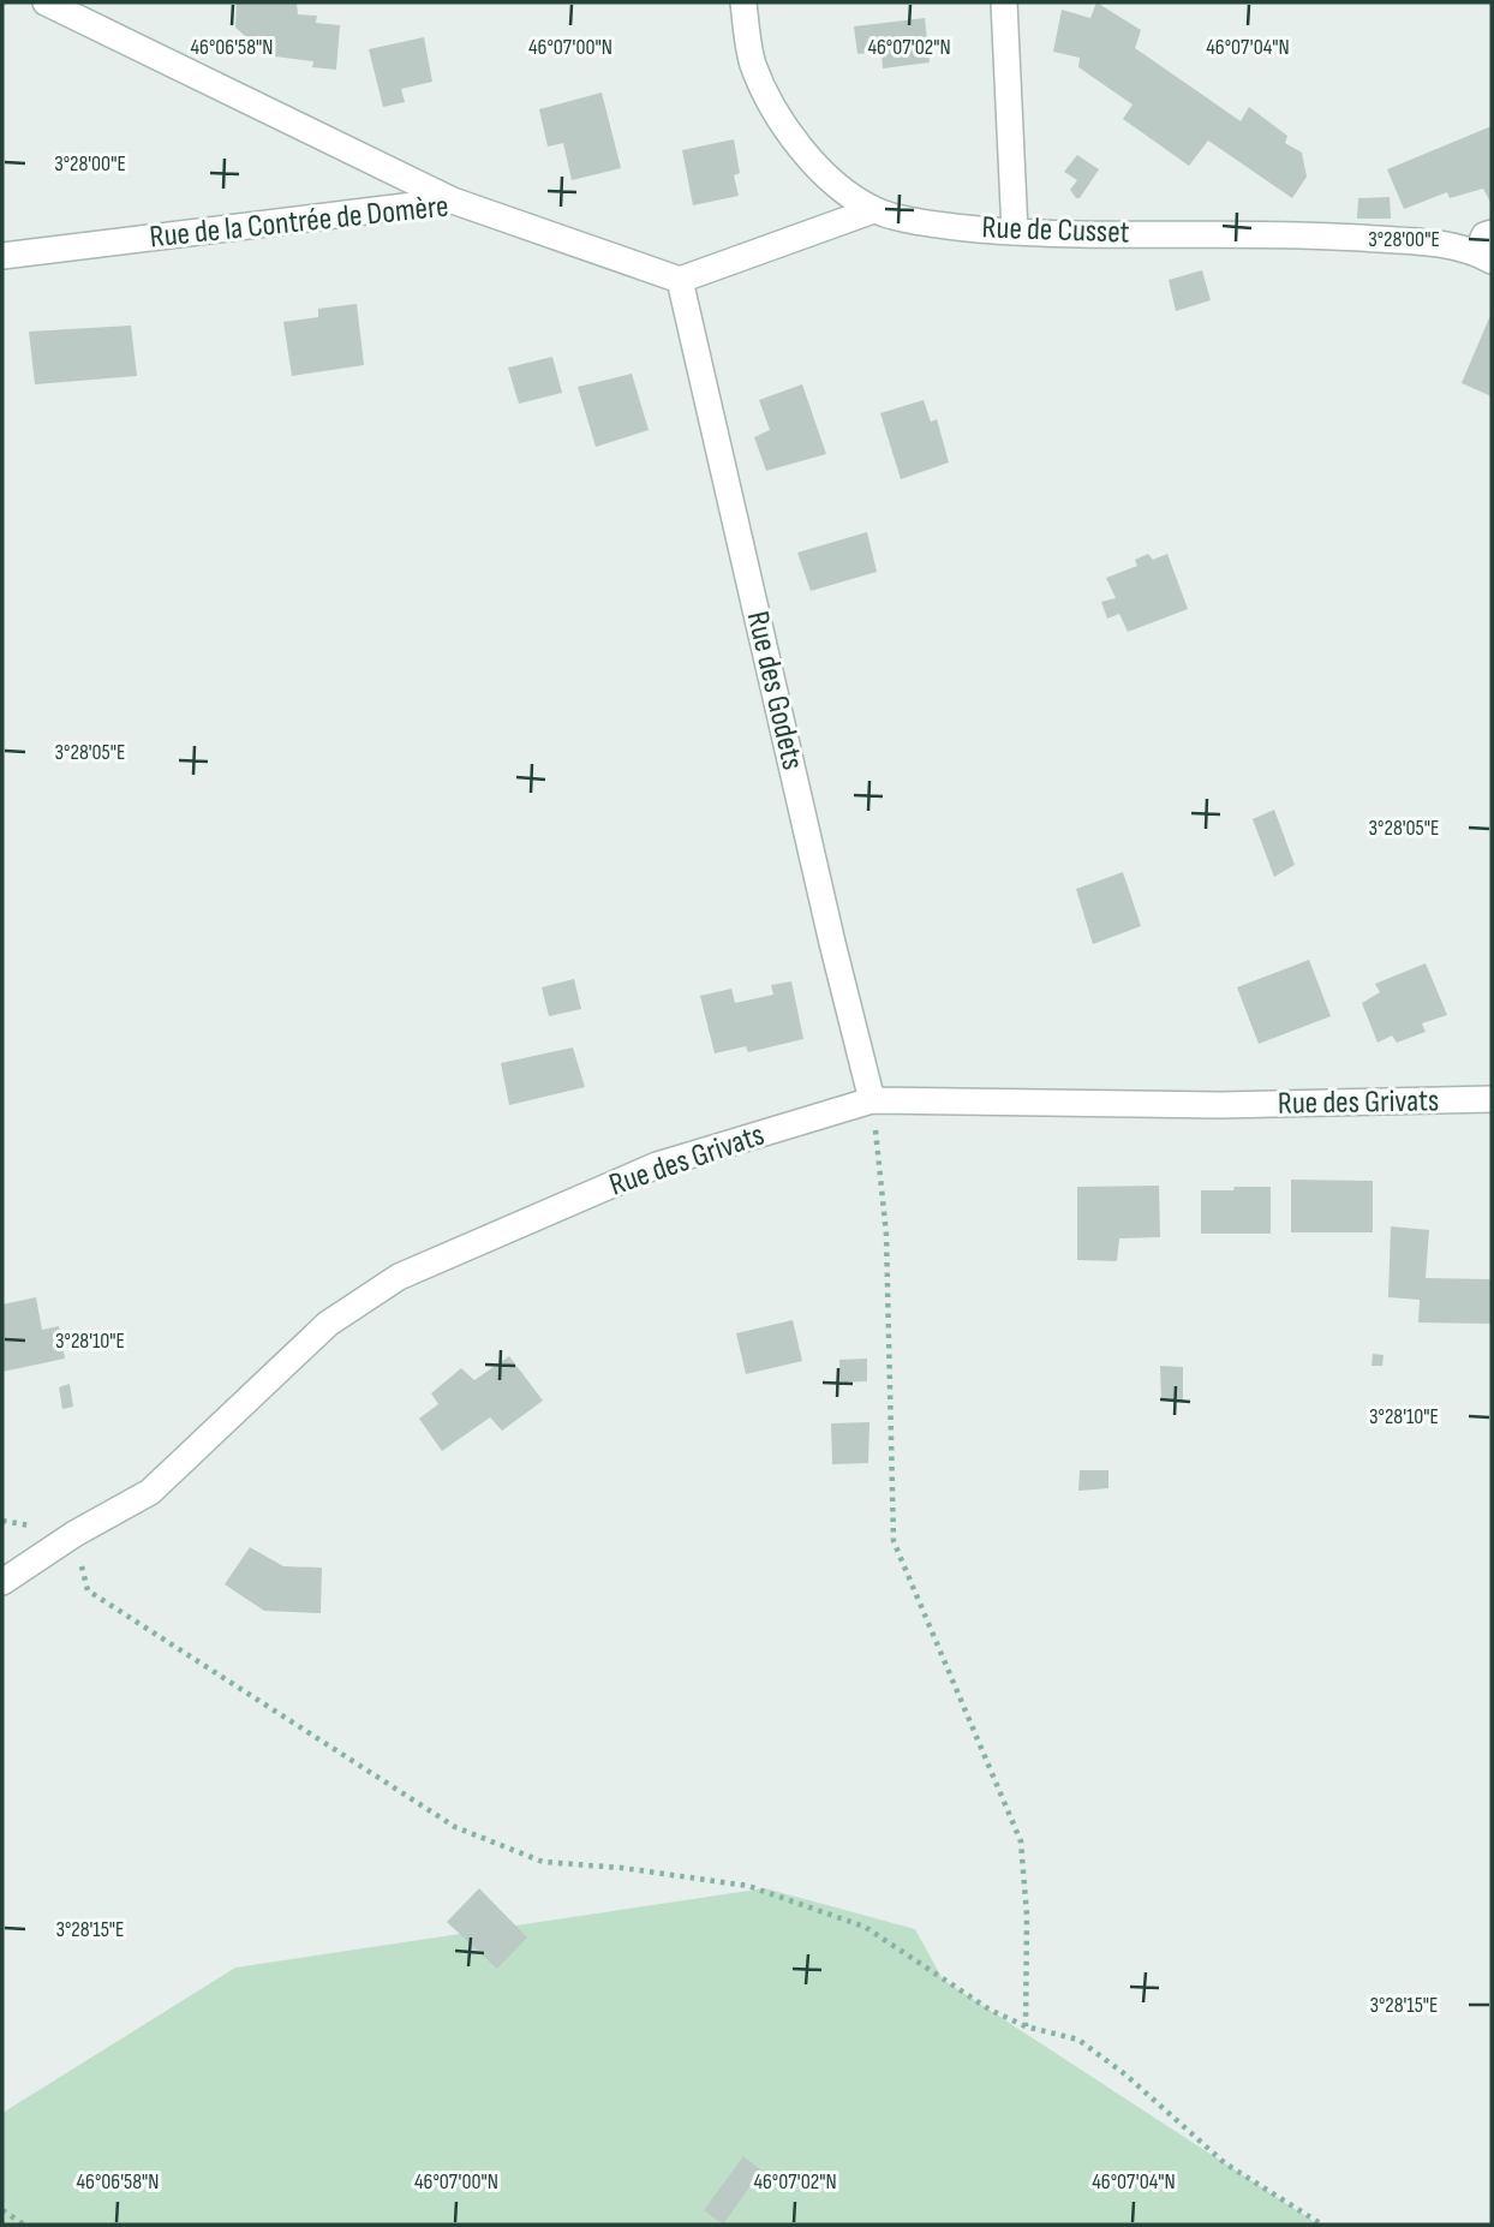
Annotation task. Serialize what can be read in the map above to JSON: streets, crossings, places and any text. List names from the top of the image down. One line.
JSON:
{"streets":{"street":["Rue de la Contrée de Domère","Rue de Cusset","Rue des Godets","Rue des Grivats"]},"crossings":[["Rue de la Contrée de Domère","Rue des Godets"],["Rue des Godets","Rue des Grivats"]],"coordinates":["46°06'58\"N","46°07'00\"N","46°07'02\"N","46°07'04\"N","3°28'00\"E","3°28'05\"E","3°28'10\"E","3°28'15\"E"]}
